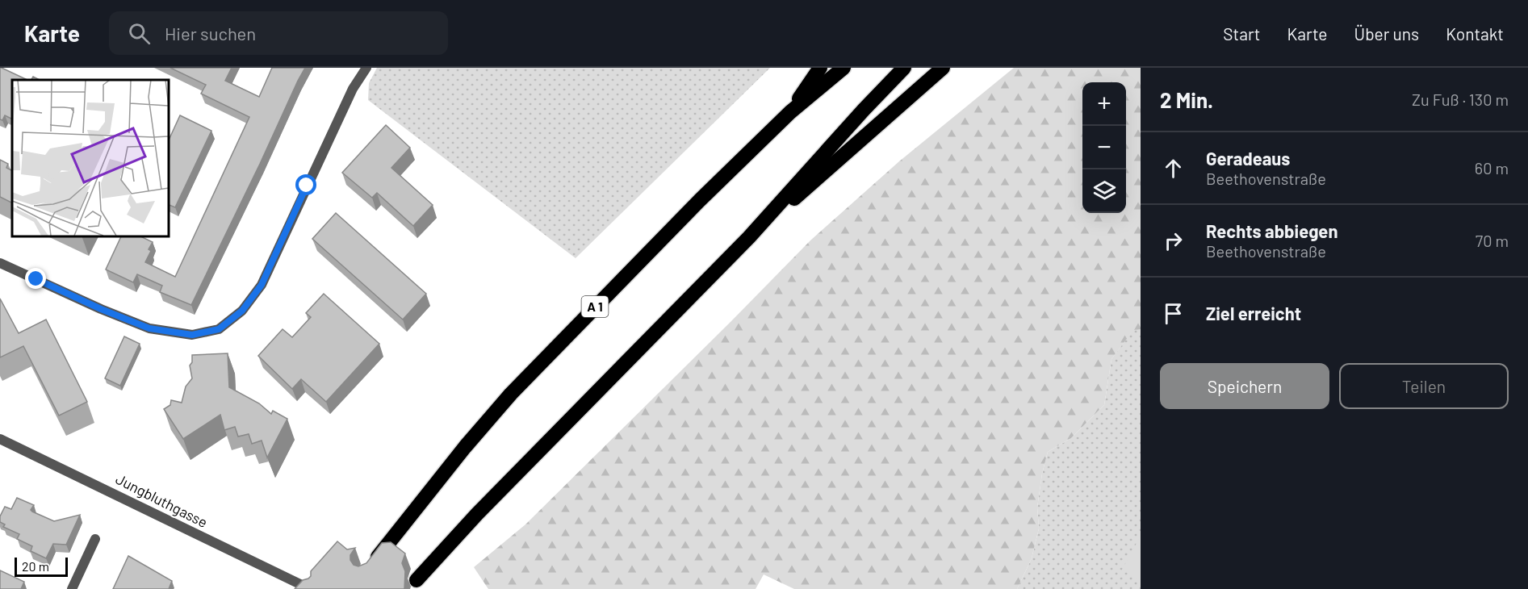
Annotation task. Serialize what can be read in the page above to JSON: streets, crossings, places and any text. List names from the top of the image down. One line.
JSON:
{"streets":{"highway":["A 1"],"street":["Jungbluthgasse"]},"scale_bar":"20 m","page":{"header":"Karte","search":"Hier suchen","nav":["Start","Karte","Über uns","Kontakt"],"heading":["2 Min.","Zu Fuß · 130 m"],"map_buttons":["+","−"],"list":[["Geradeaus","Beethovenstraße","60 m"],["Rechts abbiegen","Beethovenstraße","70 m"],"Ziel erreicht"],"buttons":["Speichern","Teilen"],"scale":"20 m"}}
